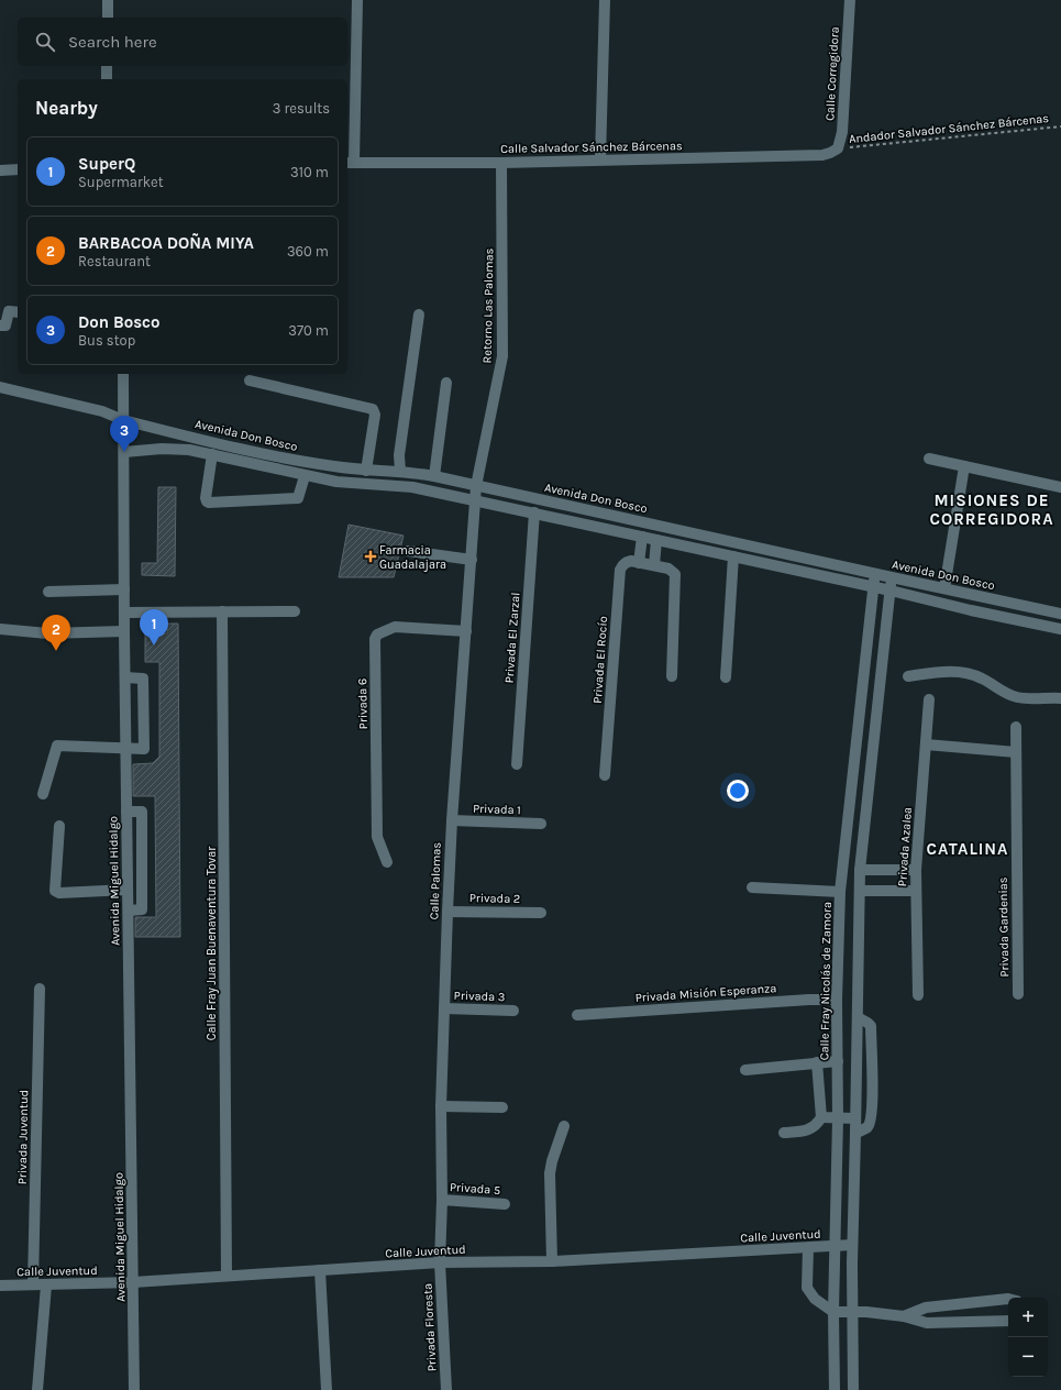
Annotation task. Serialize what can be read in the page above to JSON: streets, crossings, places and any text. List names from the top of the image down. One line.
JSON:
{"streets":{"street":["Calle Corregidora","Calle Salvador Sánchez Bárcenas","Retorno Las Palomas","Avenida Don Bosco","Privada El Zarzal","Privada El Rocío","Privada 6","Privada 1","Privada Azalea","Avenida Miguel Hidalgo","Calle Palomas","Privada 2","Privada Gardenias","Calle Fray Juan Buenaventura Tovar","Calle Fray Nicolás de Zamora","Privada Misión Esperanza","Privada 3","Privada Juventud","Privada 5","Calle Juventud","Privada Floresta"],"path":["Andador Salvador Sánchez Bárcenas"]},"crossings":[["Calle Corregidora","Andador Salvador Sánchez Bárcenas"],["Calle Corregidora","Calle Salvador Sánchez Bárcenas"],["Andador Salvador Sánchez Bárcenas","Calle Salvador Sánchez Bárcenas"],["Calle Salvador Sánchez Bárcenas","Retorno Las Palomas"],["Retorno Las Palomas","Avenida Don Bosco"],["Retorno Las Palomas","Calle Palomas"],["Avenida Don Bosco","Avenida Miguel Hidalgo"],["Avenida Don Bosco","Calle Fray Nicolás de Zamora"],["Privada 6","Calle Palomas"],["Privada 1","Calle Palomas"],["Avenida Miguel Hidalgo","Calle Juventud"],["Calle Palomas","Privada 2"],["Calle Palomas","Privada 3"],["Calle Palomas","Privada 5"],["Calle Palomas","Calle Juventud"],["Calle Palomas","Privada Floresta"],["Calle Fray Juan Buenaventura Tovar","Calle Juventud"],["Calle Fray Nicolás de Zamora","Privada Misión Esperanza"],["Calle Fray Nicolás de Zamora","Calle Juventud"],["Privada Juventud","Calle Juventud"],["Calle Juventud","Privada Floresta"]],"districts":["MISIONES DE CORREGIDORA","CATALINA"],"places":{"health":["Farmacia Guadalajara"]},"page":{"search":"Search here","heading":["Nearby","3 results"],"list":[{"mark":"1","name":"SuperQ","note":"Supermarket","value":"310 m"},{"mark":"2","name":"BARBACOA DOÑA MIYA","note":"Restaurant","value":"360 m"},{"mark":"3","name":"Don Bosco","note":"Bus stop","value":"370 m"}],"pins":["3","1","2"],"map_buttons":["+","−"]}}
